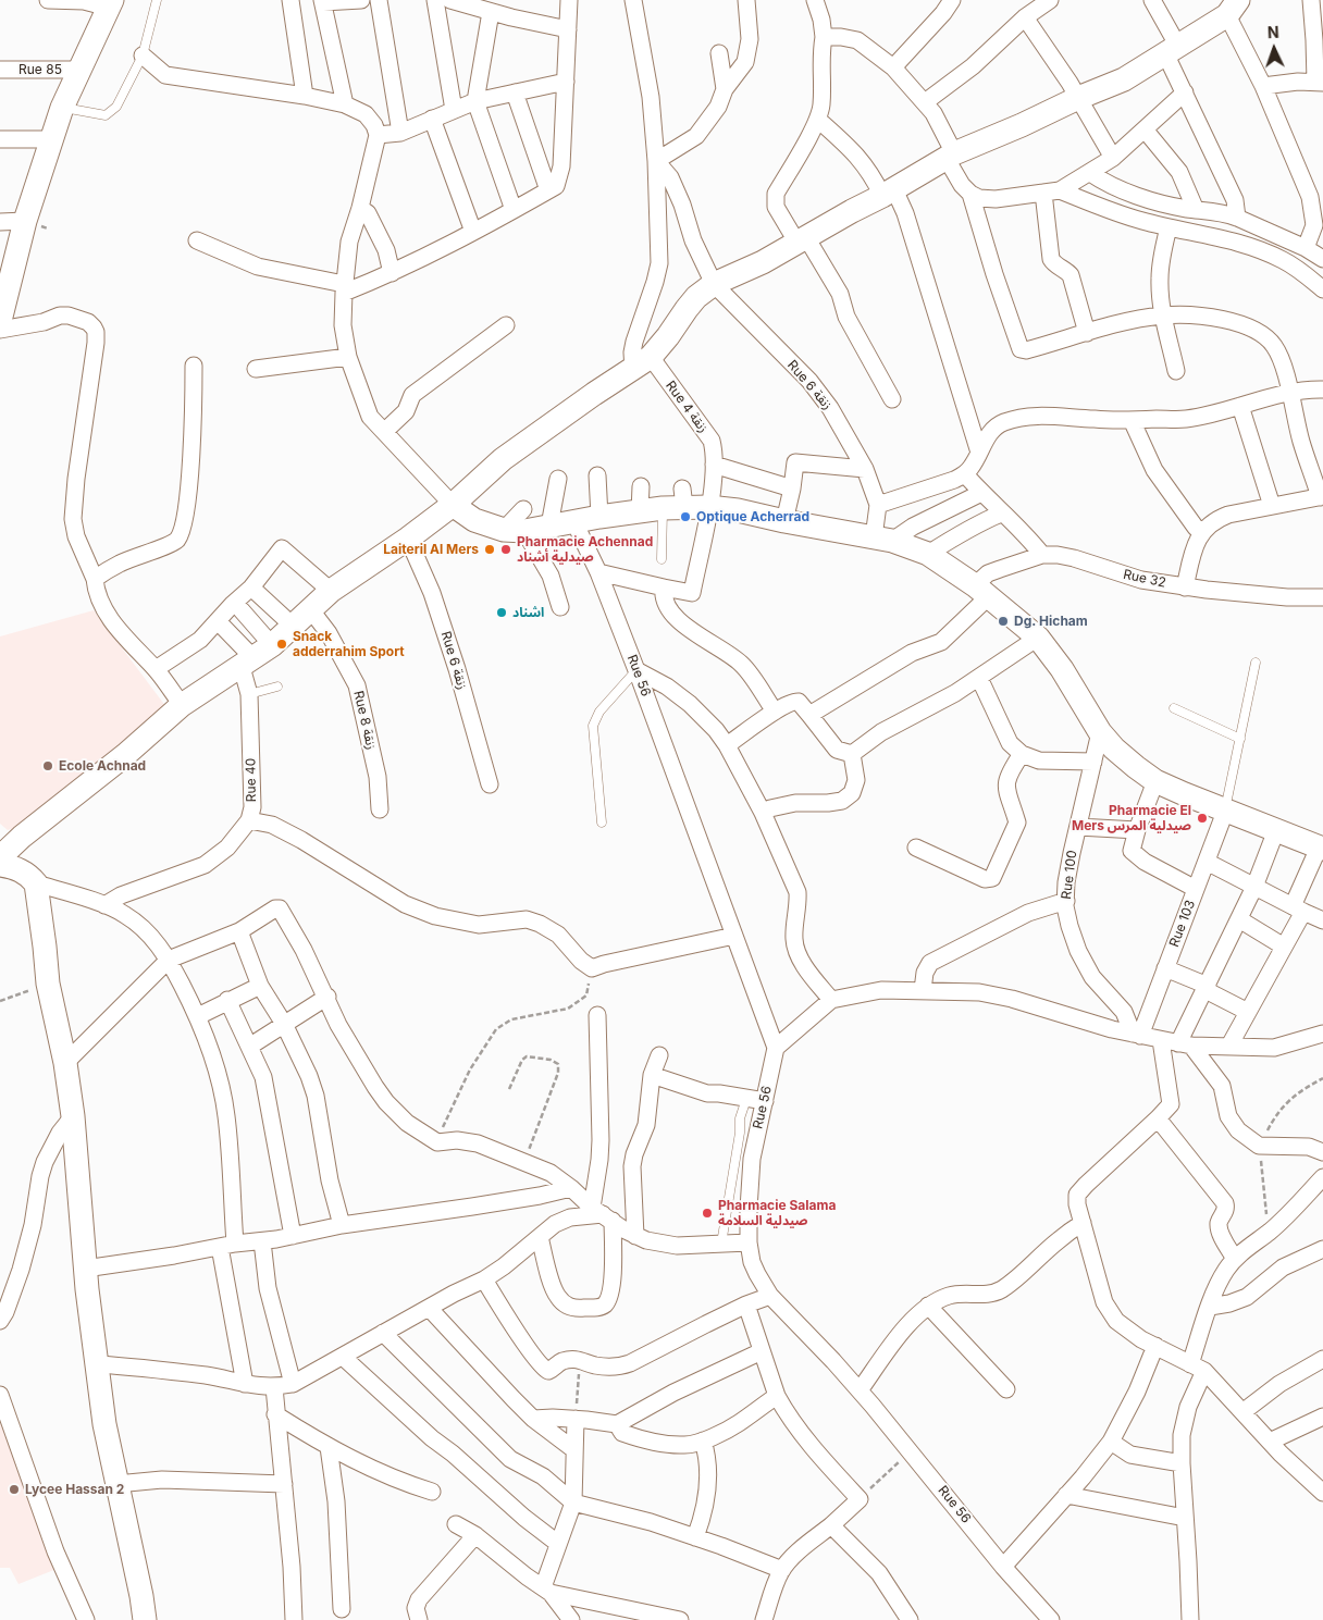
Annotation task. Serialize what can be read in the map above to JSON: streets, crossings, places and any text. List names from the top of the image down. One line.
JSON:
{"streets":{"street":["Rue 85","Rue 6 زنقة","Rue 4 زنقة","Rue 32","Rue 56","Rue 8 زنقة","Rue 40","Rue 100","Rue 103"]},"crossings":[["Rue 100","Rue 103"]],"places":["Optique Acherrad","Laiteril Al Mers","Pharmacie Achennad صيدلية أشناد","اشناد","Dg. Hicham","Snack adderrahim Sport","Ecole Achnad","Pharmacie El Mers صيدلية المرس","Pharmacie Salama صيدلية السلامة","Lycee Hassan 2"],"north":"top"}
